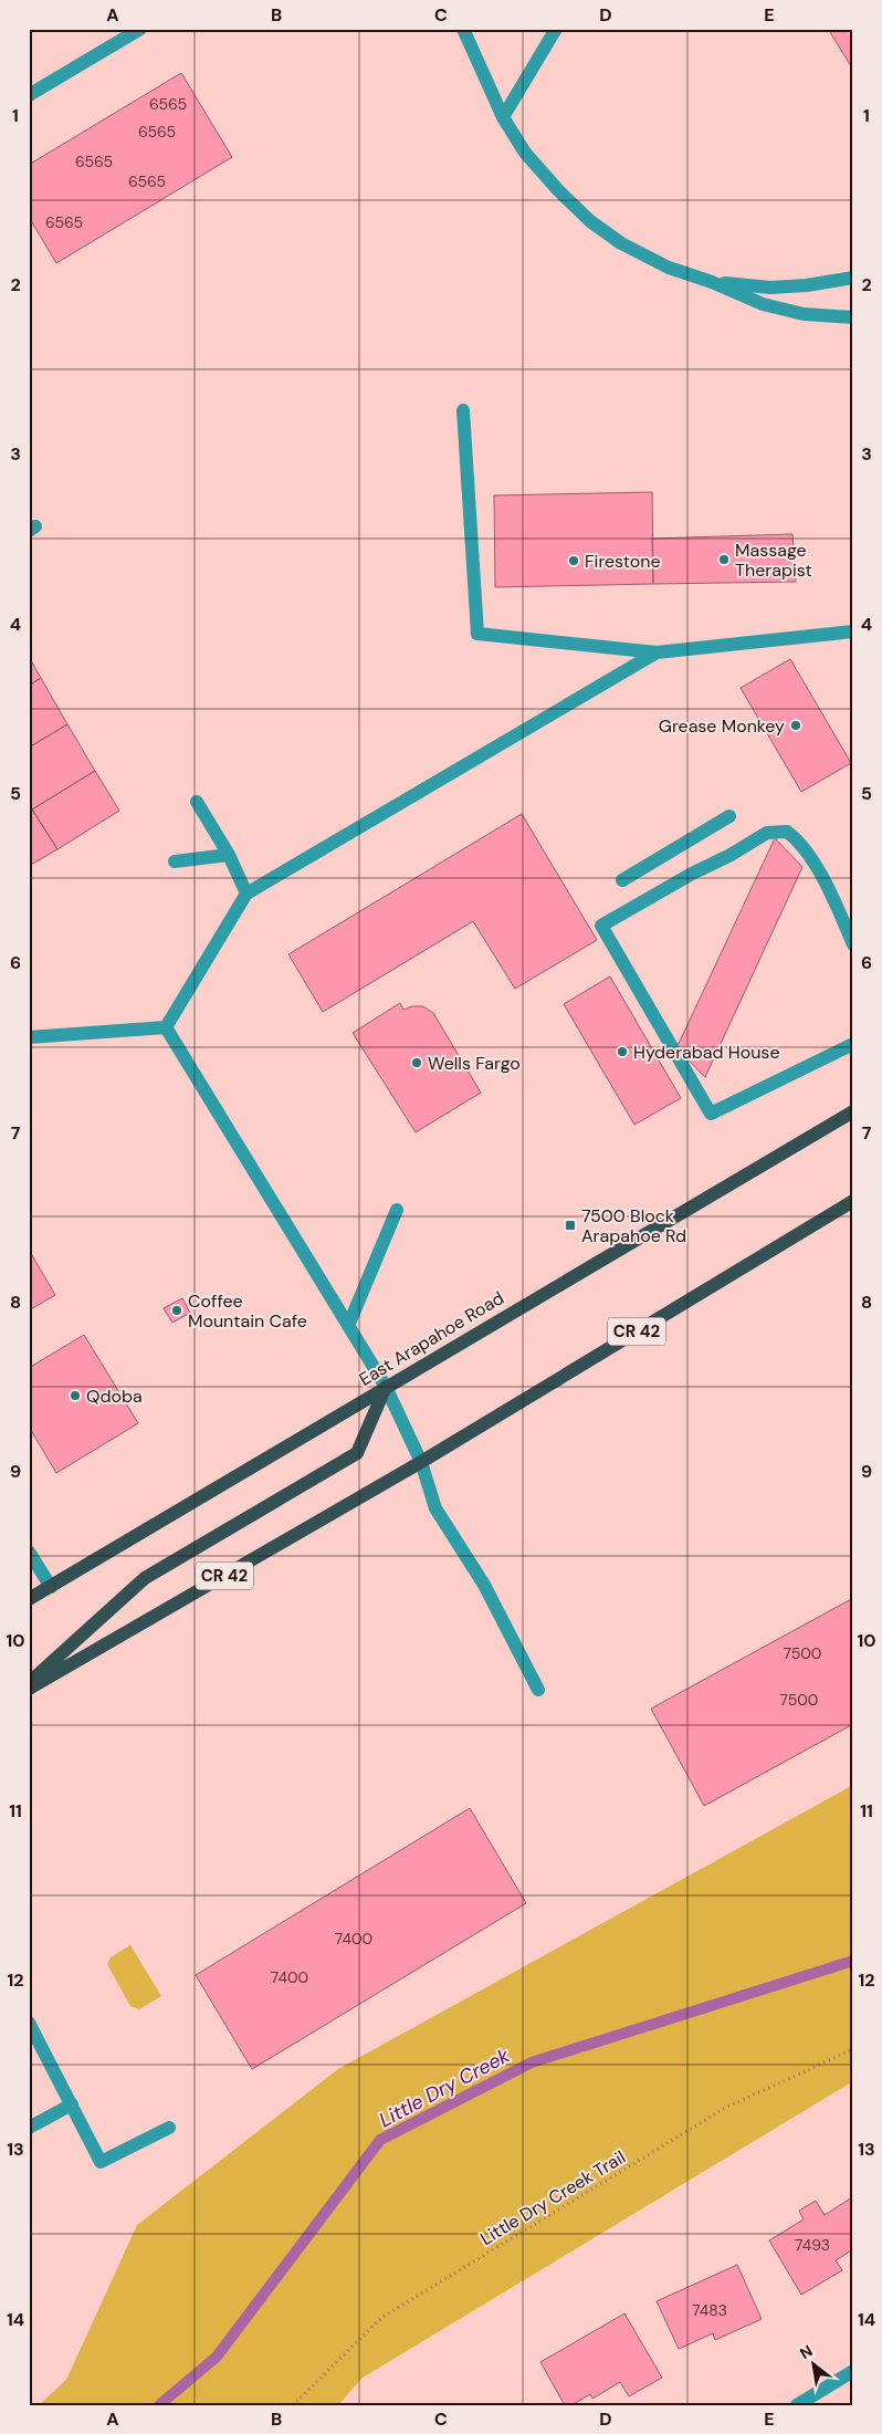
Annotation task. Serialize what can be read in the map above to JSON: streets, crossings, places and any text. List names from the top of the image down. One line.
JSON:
{"streets":{"main road":["CR 42","East Arapahoe Road"],"path":["Little Dry Creek Trail"]},"water":["Little Dry Creek"],"places":{"other":["Massage Therapist","Firestone","Grease Monkey","Hyderabad House","Wells Fargo","Coffee Mountain Cafe","Qdoba"],"transit":["7500 Block Arapahoe Rd"]},"house_numbers":["6565","6565","6565","6565","6565","7500","7500","7400","7400","7493","7483"],"north":"top left","grid":{"columns":["A","B","C","D","E"],"rows":["1","2","3","4","5","6","7","8","9","10","11","12","13","14"]}}
